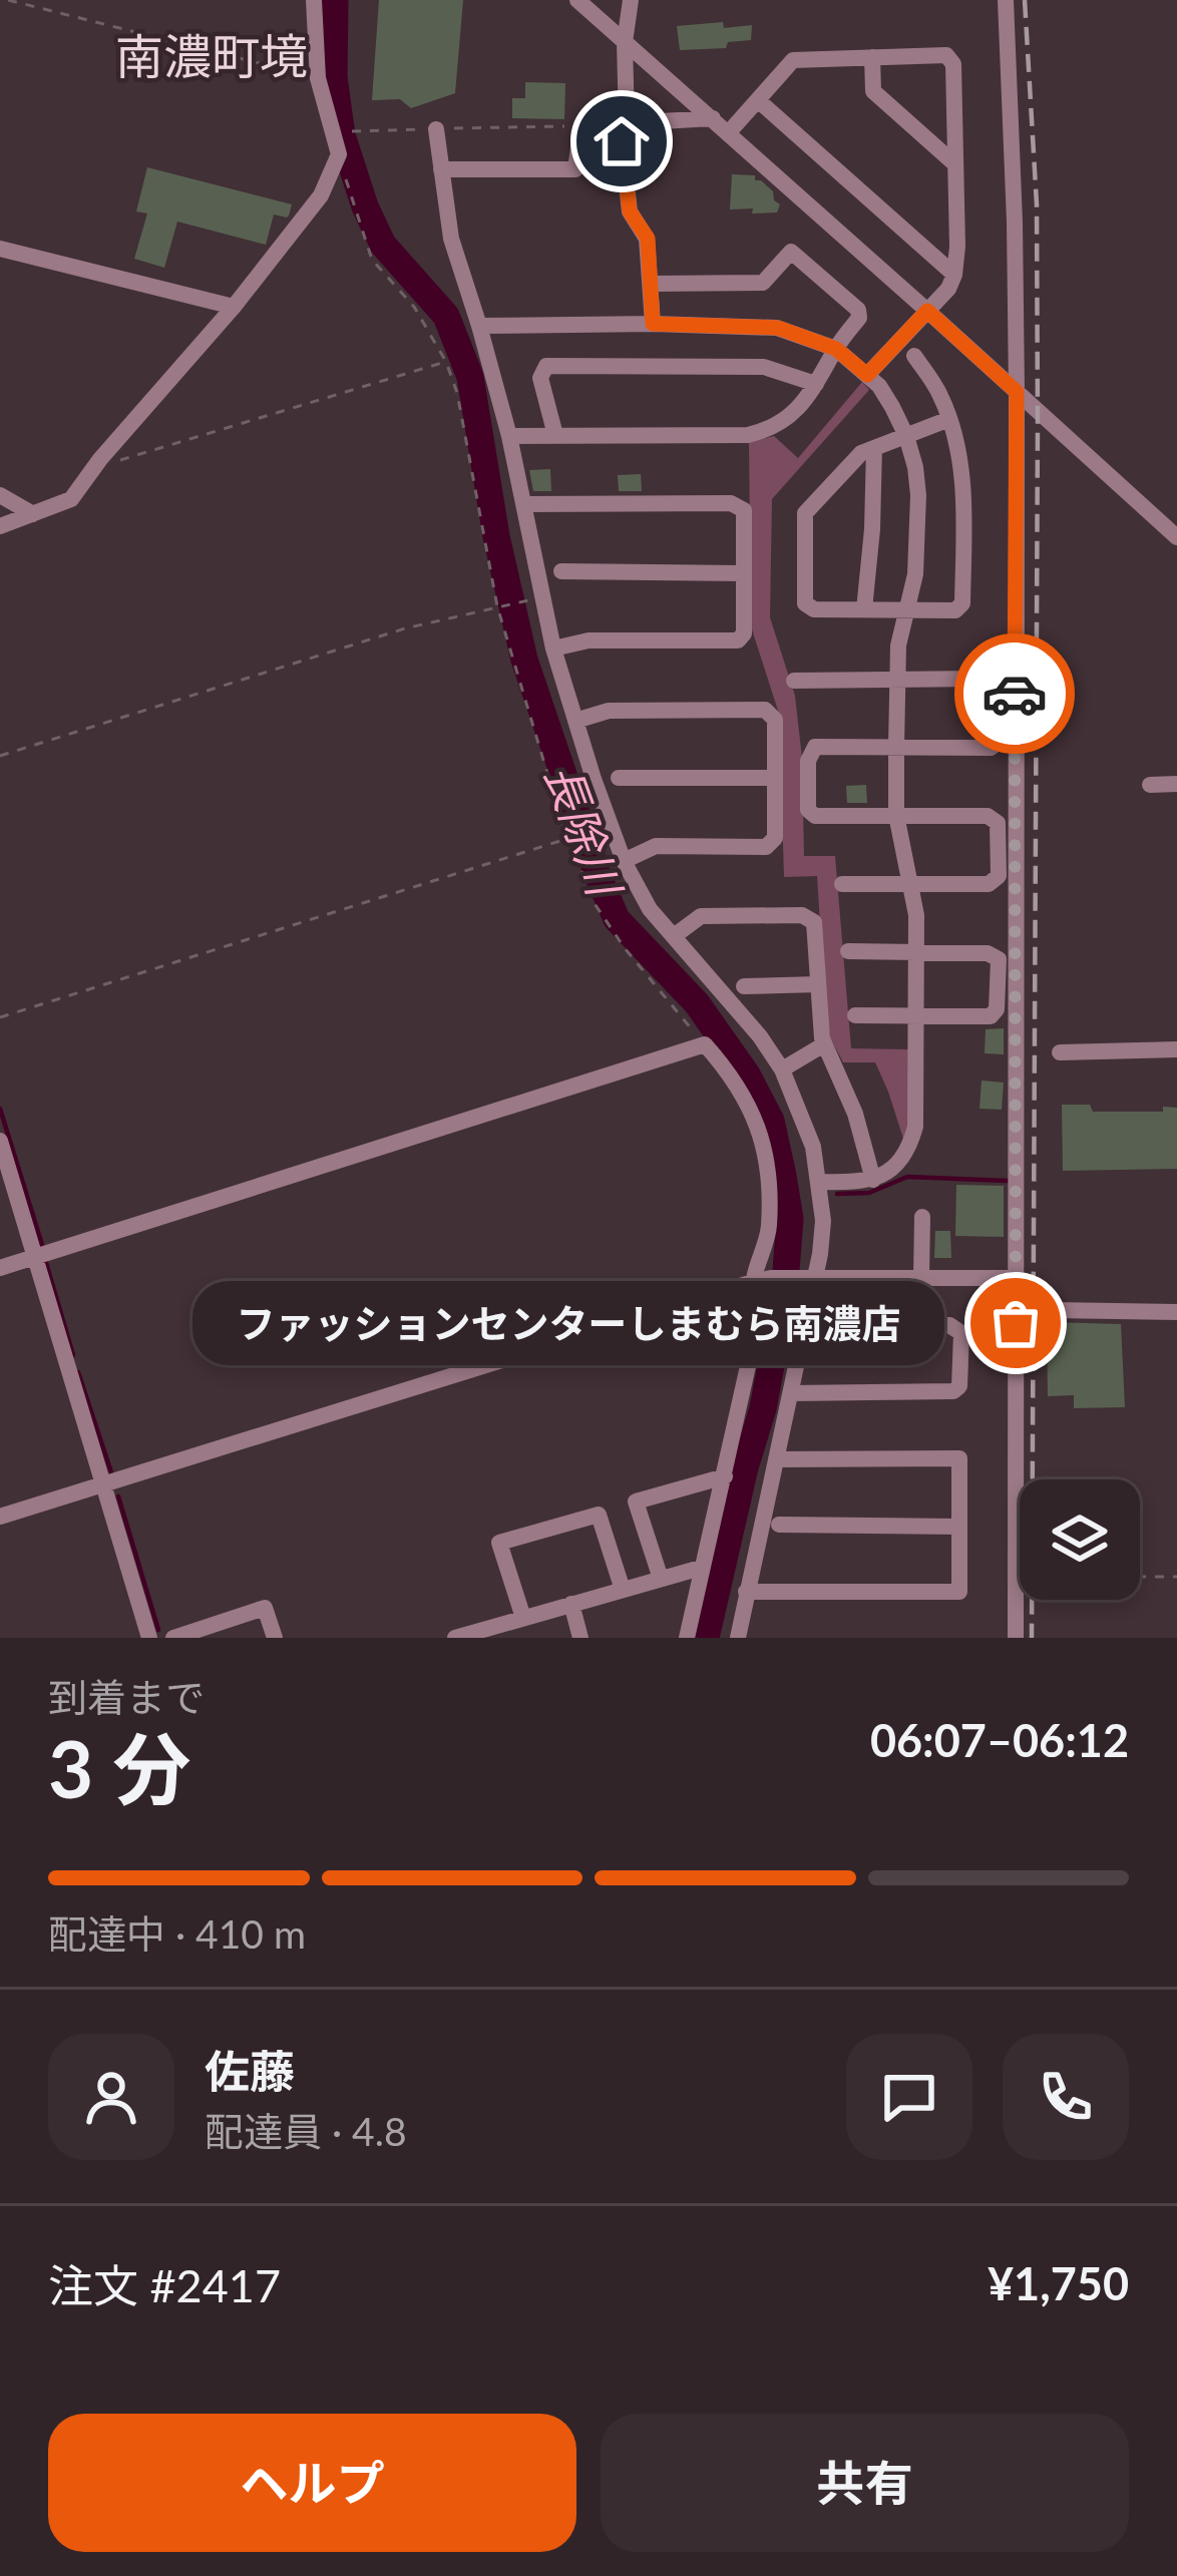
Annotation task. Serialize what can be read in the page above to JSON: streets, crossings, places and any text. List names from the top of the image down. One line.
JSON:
{"districts":["南濃町境"],"water":["長除川"],"places":["ファッションセンターしまむら南濃店"],"page":{"bubble":"ファッションセンターしまむら南濃店","heading":["3 分","到着まで","06:07–06:12"],"panel":["佐藤","配達員 · 4.8","注文 #2417","¥1,750"],"bar":"配達中 · 410 m","buttons":["ヘルプ","共有"]}}
